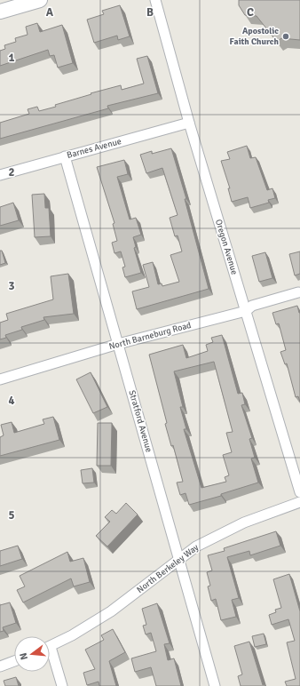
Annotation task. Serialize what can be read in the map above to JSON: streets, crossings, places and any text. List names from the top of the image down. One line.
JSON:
{"streets":{"street":["Barnes Avenue","Oregon Avenue","North Barneburg Road","Stratford Avenue","North Berkeley Way"]},"crossings":[["Barnes Avenue","Oregon Avenue"],["Barnes Avenue","Stratford Avenue"],["Oregon Avenue","North Barneburg Road"],["North Barneburg Road","Stratford Avenue"],["Stratford Avenue","North Berkeley Way"]],"places":["Apostolic Faith Church"],"north":"left","grid":{"columns":["A","B","C"],"rows":["1","2","3","4","5"]}}
